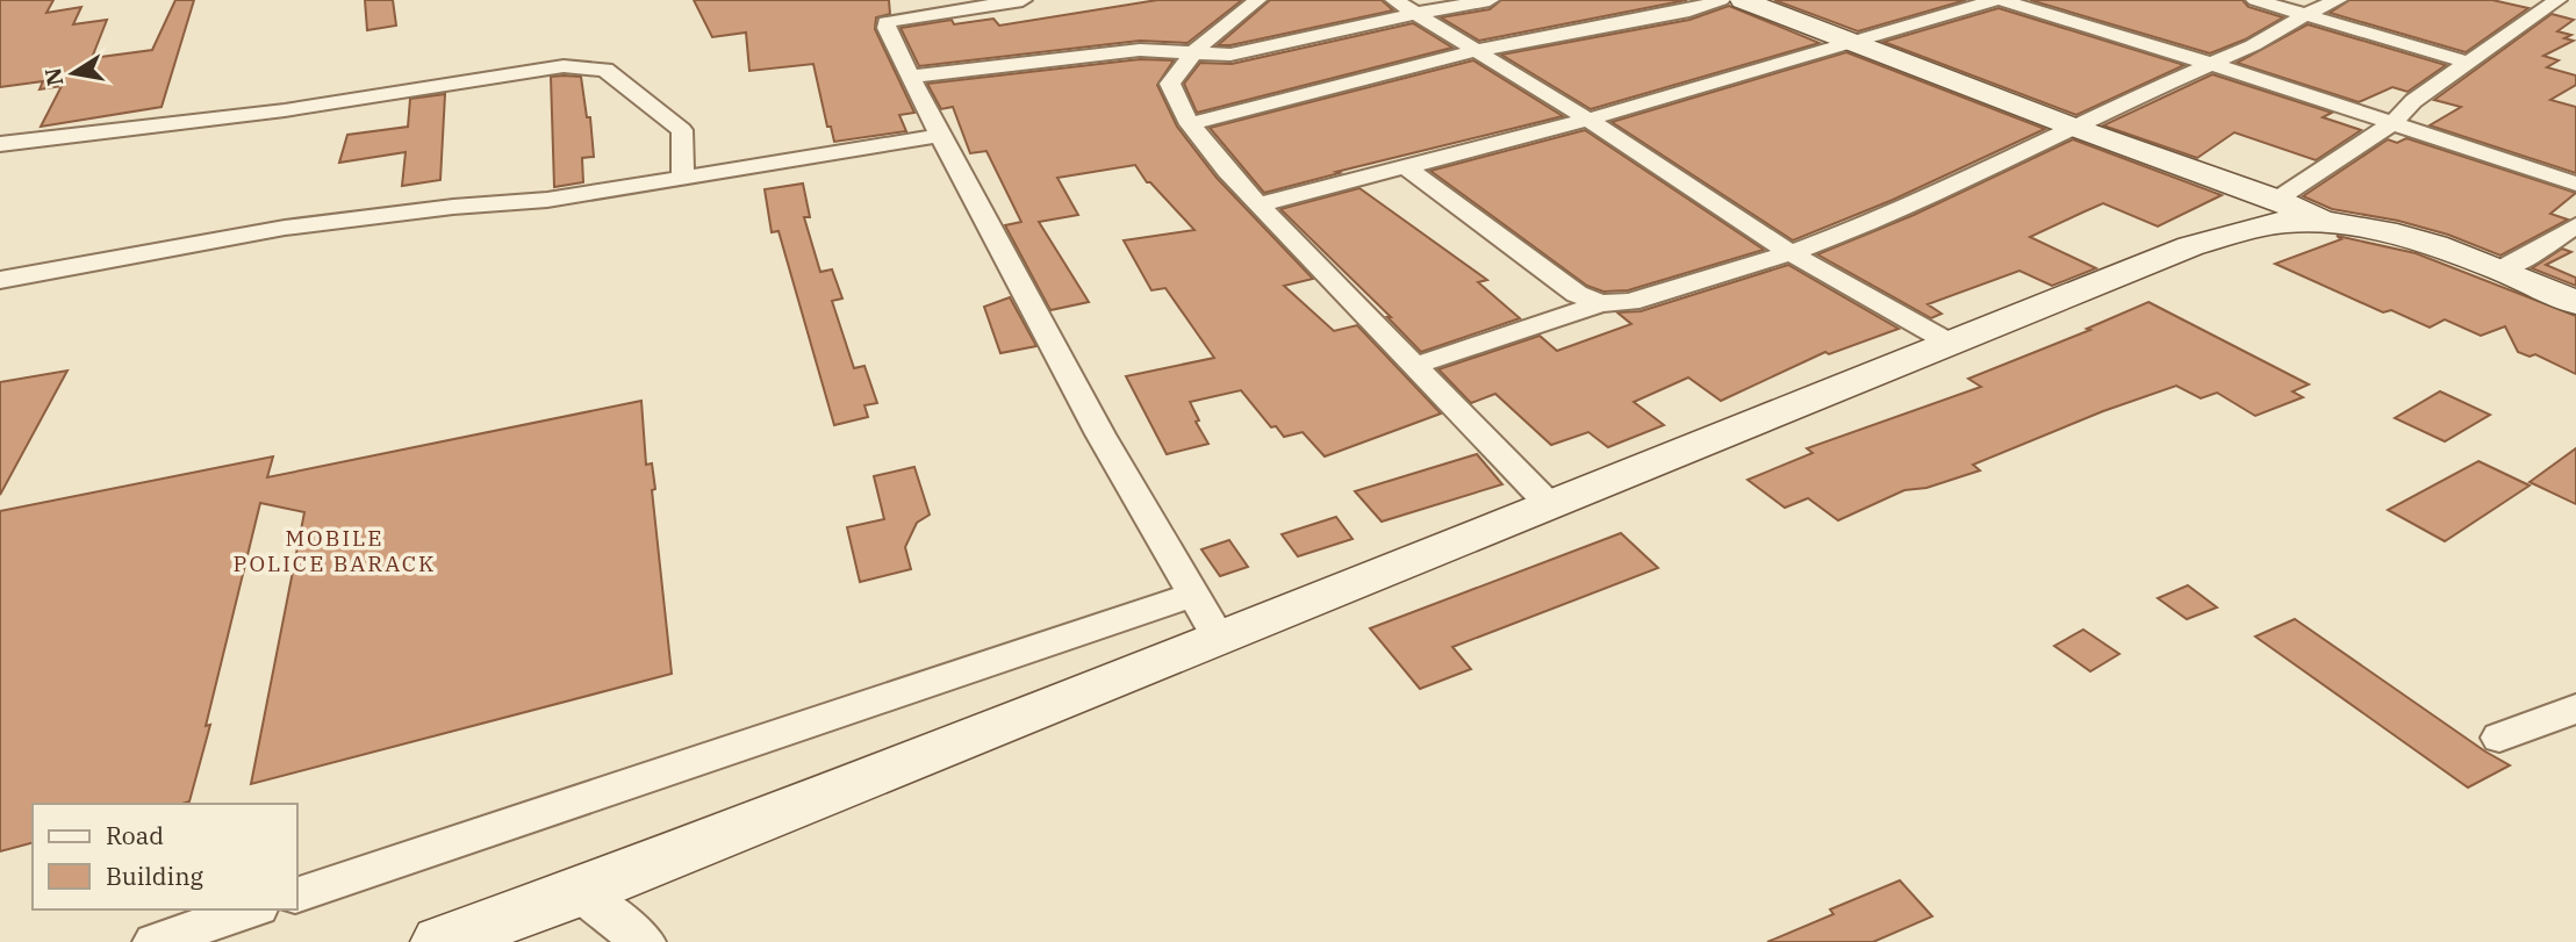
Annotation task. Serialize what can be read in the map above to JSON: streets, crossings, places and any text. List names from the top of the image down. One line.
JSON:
{"districts":["MOBILE POLICE BARACK"],"legend":["Road","Building"],"north":"left"}
